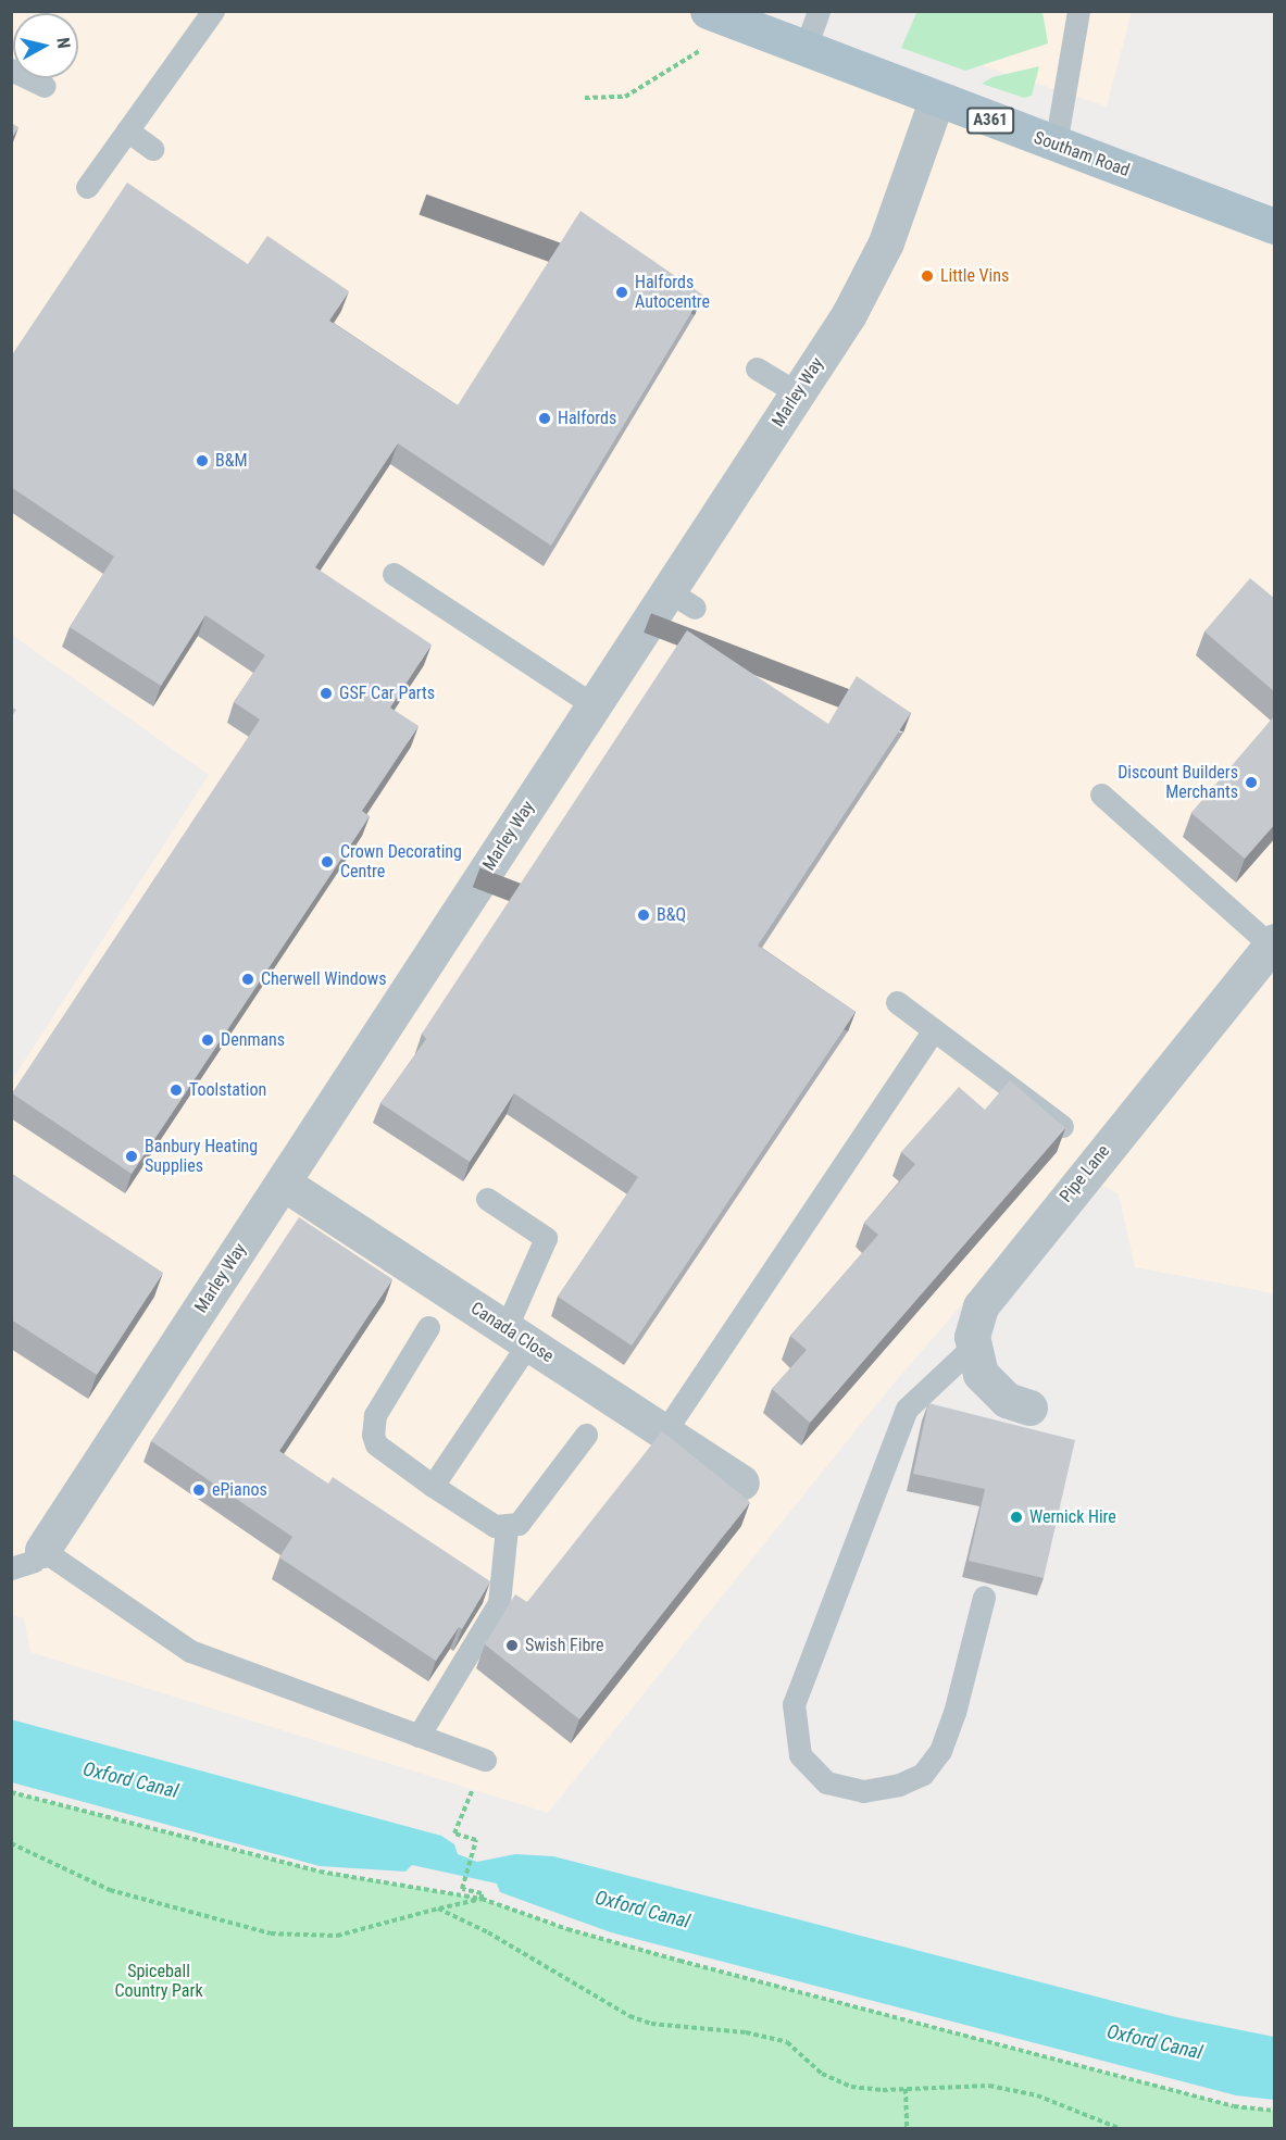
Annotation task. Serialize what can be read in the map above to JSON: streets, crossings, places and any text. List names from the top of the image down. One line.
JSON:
{"streets":{"main road":["A361","Southam Road"],"street":["Marley Way","Pipe Lane","Canada Close"]},"crossings":[["Southam Road","Marley Way"],["Marley Way","Canada Close"]],"water":["Oxford Canal"],"parks":["Spiceball Country Park"],"places":["Little Vins","Halfords Autocentre","Halfords","B&M","GSF Car Parts","Discount Builders Merchants","Crown Decorating Centre","B&Q","Cherwell Windows","Denmans","Toolstation","Banbury Heating Supplies","ePianos","Wernick Hire","Swish Fibre"],"north":"right"}
